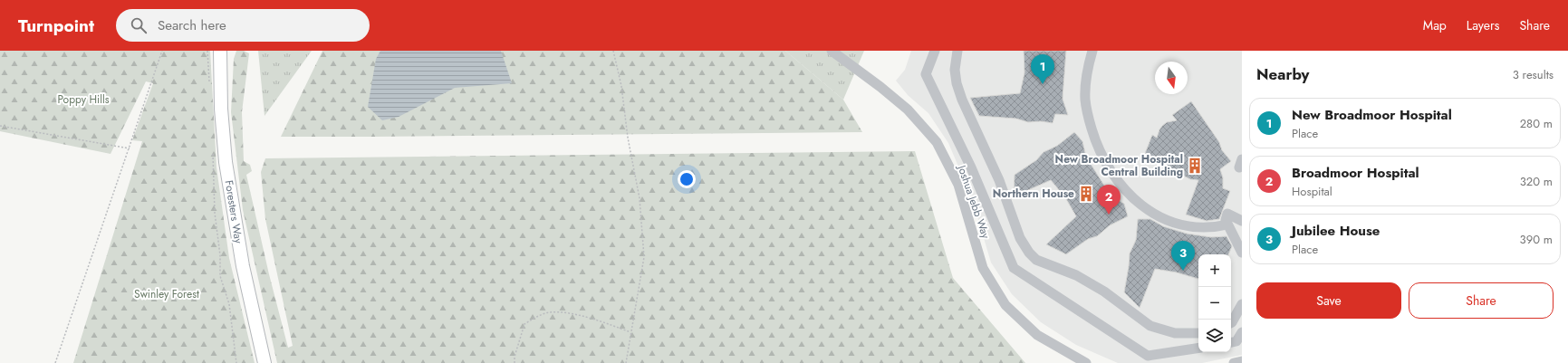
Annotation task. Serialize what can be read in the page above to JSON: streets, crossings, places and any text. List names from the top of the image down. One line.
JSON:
{"streets":{"main road":["Foresters Way"],"lane":["Joshua Jebb Way"]},"parks":["Poppy Hills","Swinley Forest"],"places":{"building":["New Broadmoor Hospital Central Building","Northern House"]},"north":"bottom","page":{"header":"Turnpoint","search":"Search here","nav":["Map","Layers","Share"],"heading":["Nearby","3 results"],"pins":["1","2","3"],"list":[{"mark":"1","name":"New Broadmoor Hospital","note":"Place","value":"280 m"},{"mark":"2","name":"Broadmoor Hospital","note":"Hospital","value":"320 m"},{"mark":"3","name":"Jubilee House","note":"Place","value":"390 m"}],"map_buttons":["+","−"],"buttons":["Save","Share"]}}
